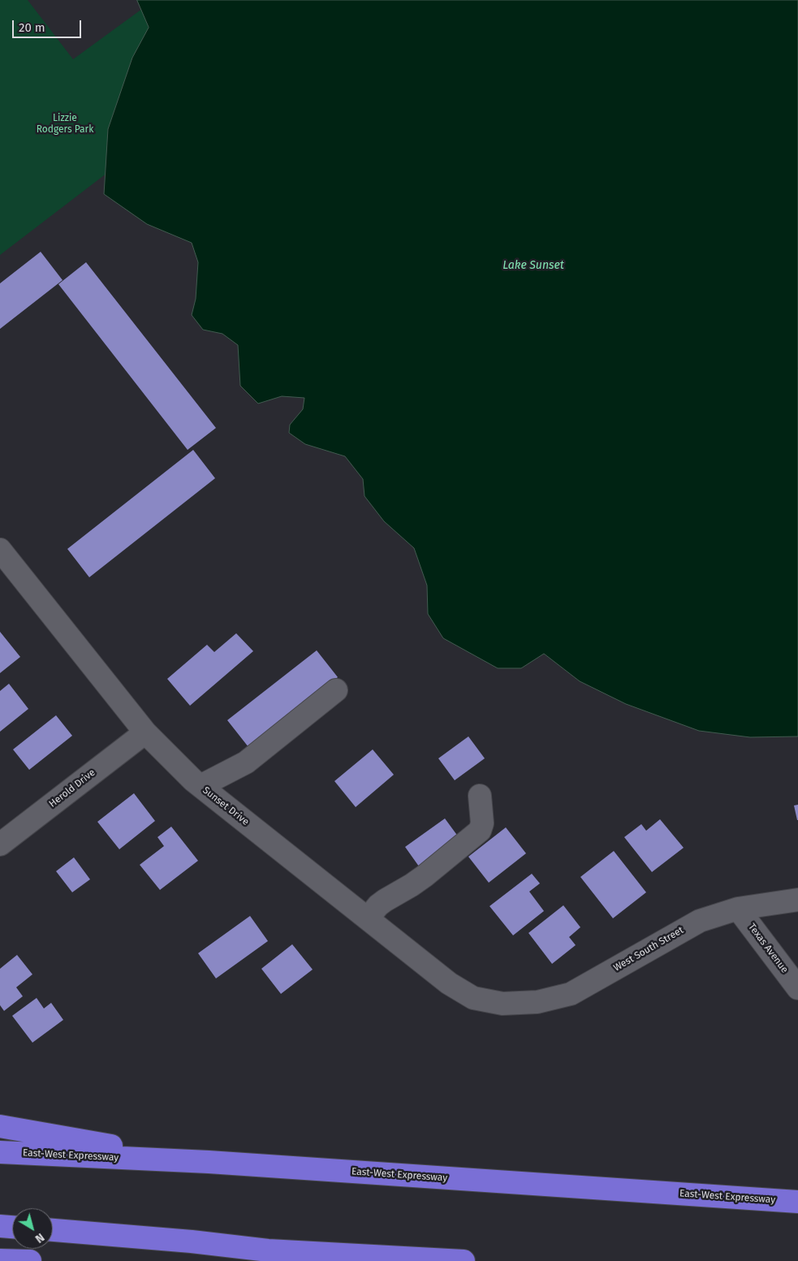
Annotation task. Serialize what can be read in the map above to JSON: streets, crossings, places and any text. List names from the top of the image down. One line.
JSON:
{"streets":{"highway":["East-West Expressway"],"street":["Herold Drive","Sunset Drive","Texas Avenue","West South Street"]},"crossings":[["Herold Drive","Sunset Drive"],["Sunset Drive","West South Street"],["Texas Avenue","West South Street"]],"water":["Lake Sunset"],"parks":["Lizzie Rodgers Park"],"scale_bar":"20 m","north":"bottom right"}
